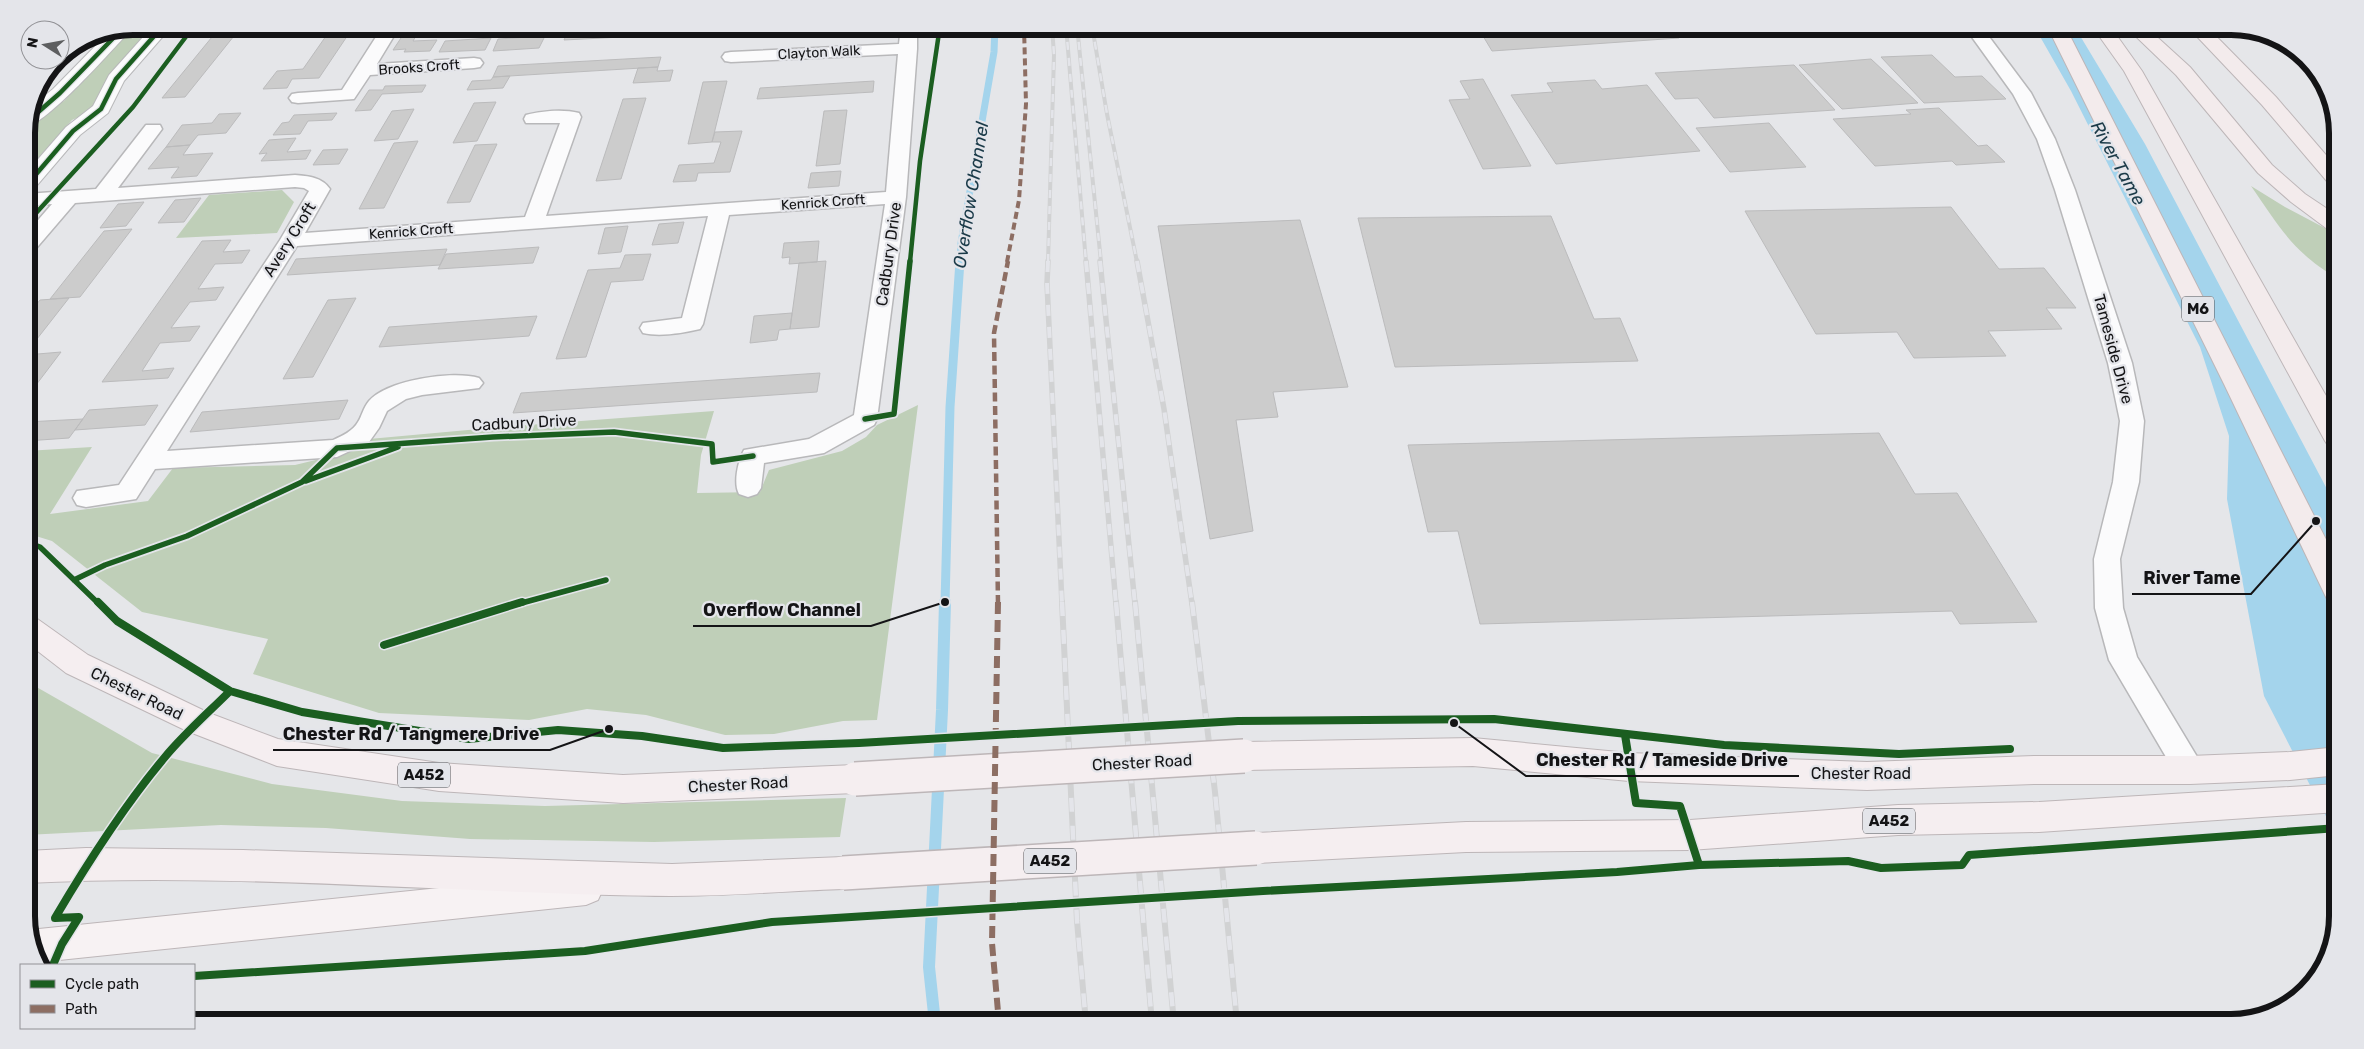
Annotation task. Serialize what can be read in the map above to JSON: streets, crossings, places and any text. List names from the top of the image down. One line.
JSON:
{"streets":{"highway":["M6","Chester Road","A452"],"street":["Clayton Walk","Brooks Croft","Kenrick Croft","Avery Croft","Cadbury Drive","Tameside Drive"]},"crossings":[["Clayton Walk","Cadbury Drive"],["Kenrick Croft","Avery Croft"],["Kenrick Croft","Cadbury Drive"],["Tameside Drive","Chester Road"]],"water":["River Tame","Overflow Channel"],"places":["River Tame","Overflow Channel","Chester Rd / Tameside Drive","Chester Rd / Tangmere Drive"],"legend":["Cycle path","Path"],"north":"left"}
